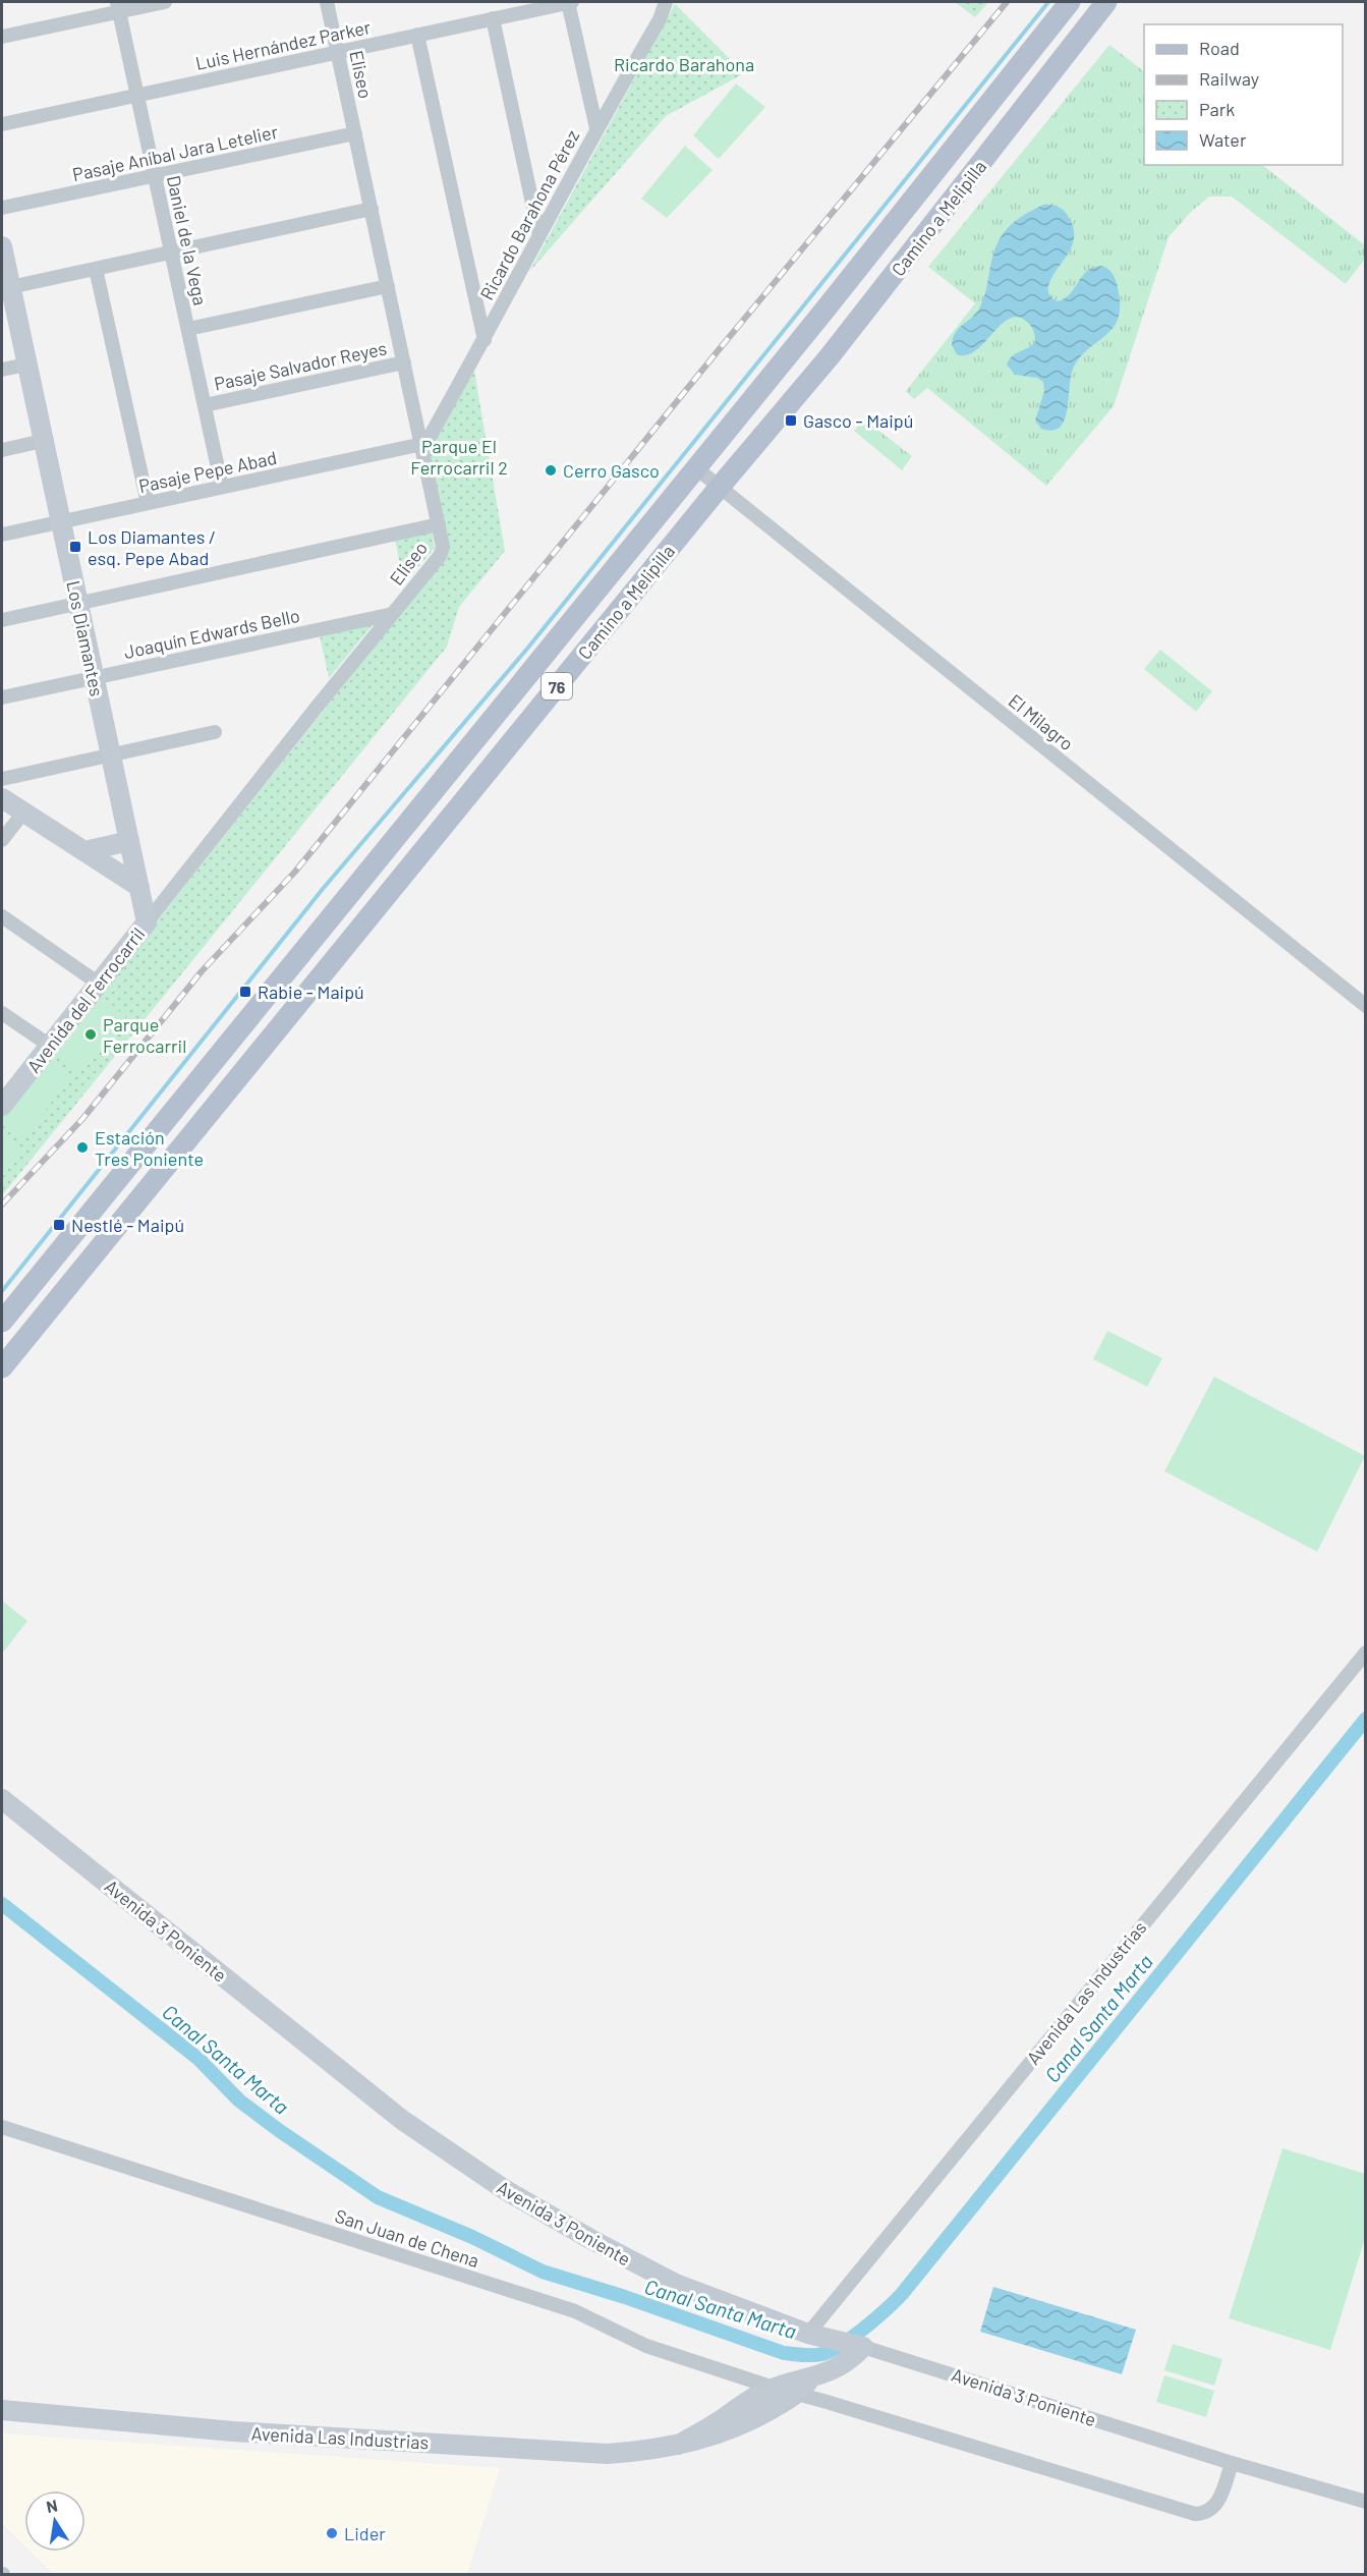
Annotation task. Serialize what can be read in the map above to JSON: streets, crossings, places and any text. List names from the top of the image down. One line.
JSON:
{"streets":{"main road":["Camino a Melipilla","76"],"street":["Luis Hernández Parker","Eliseo","Pasaje Aníbal Jara Letelier","Ricardo Barahona Pérez","Daniel de la Vega","Pasaje Salvador Reyes","Pasaje Pepe Abad","Joaquín Edwards Bello","Los Diamantes","El Milagro","Avenida del Ferrocarril","Avenida 3 Poniente","Avenida Las Industrias","San Juan de Chena"]},"crossings":[["Luis Hernández Parker","Eliseo"],["Luis Hernández Parker","Daniel de la Vega"],["Eliseo","Pasaje Aníbal Jara Letelier"],["Eliseo","Ricardo Barahona Pérez"],["Eliseo","Pasaje Salvador Reyes"],["Eliseo","Pasaje Pepe Abad"],["Eliseo","Joaquín Edwards Bello"],["Eliseo","Los Diamantes"],["Eliseo","Avenida del Ferrocarril"],["Pasaje Aníbal Jara Letelier","Daniel de la Vega"],["Ricardo Barahona Pérez","Pasaje Pepe Abad"],["Camino a Melipilla","El Milagro"],["Daniel de la Vega","Pasaje Salvador Reyes"],["Daniel de la Vega","Pasaje Pepe Abad"],["Pasaje Pepe Abad","Los Diamantes"],["Joaquín Edwards Bello","Los Diamantes"],["Los Diamantes","Avenida del Ferrocarril"],["Avenida 3 Poniente","Avenida Las Industrias"],["Avenida 3 Poniente","San Juan de Chena"],["Avenida Las Industrias","San Juan de Chena"]],"water":["Canal Santa Marta"],"parks":["Ricardo Barahona","Parque El Ferrocarril 2"],"places":{"transit":["Gasco - Maipú","Los Diamantes / esq. Pepe Abad","Rabie - Maipú","Nestlé - Maipú"],"other":["Cerro Gasco","Parque Ferrocarril","Estación Tres Poniente","Lider"]},"legend":["Road","Railway","Park","Water"],"north":"top"}
